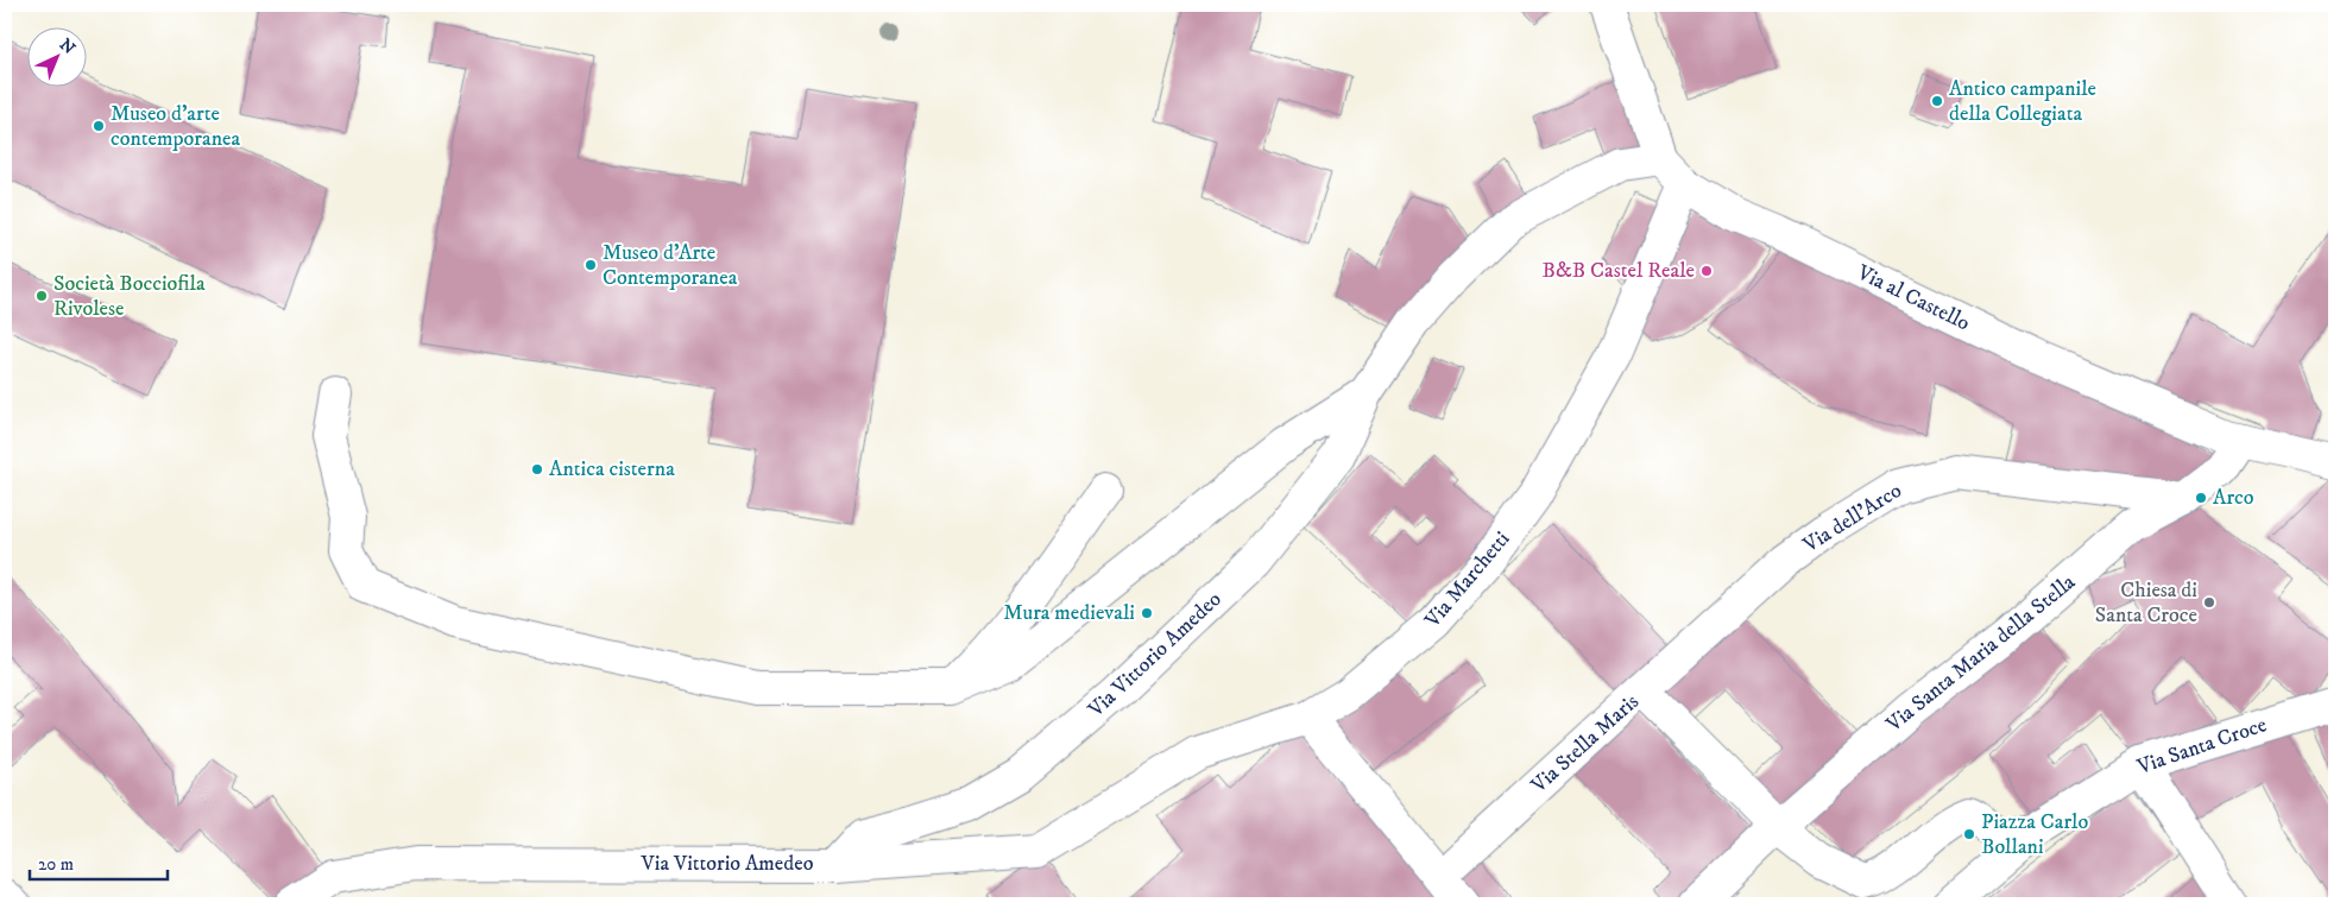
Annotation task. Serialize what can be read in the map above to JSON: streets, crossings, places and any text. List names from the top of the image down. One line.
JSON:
{"streets":{"street":["Via al Castello","Via dell'Arco","Via Marchetti","Via Santa Maria della Stella","Via Vittorio Amedeo","Via Stella Maris","Via Santa Croce"]},"crossings":[["Via al Castello","Via Marchetti"],["Via al Castello","Via Santa Maria della Stella"],["Via al Castello","Via Vittorio Amedeo"],["Via dell'Arco","Via Santa Maria della Stella"],["Via dell'Arco","Via Stella Maris"],["Via Marchetti","Via Vittorio Amedeo"],["Via Santa Maria della Stella","Via Stella Maris"]],"places":["Antico campanile della Collegiata","Museo d'arte contemporanea","Museo d'Arte Contemporanea","B&B Castel Reale","Società Bocciofila Rivolese","Antica cisterna","Arco","Chiesa di Santa Croce","Mura medievali","Piazza Carlo Bollani"],"scale_bar":"20 m","north":"top right"}
